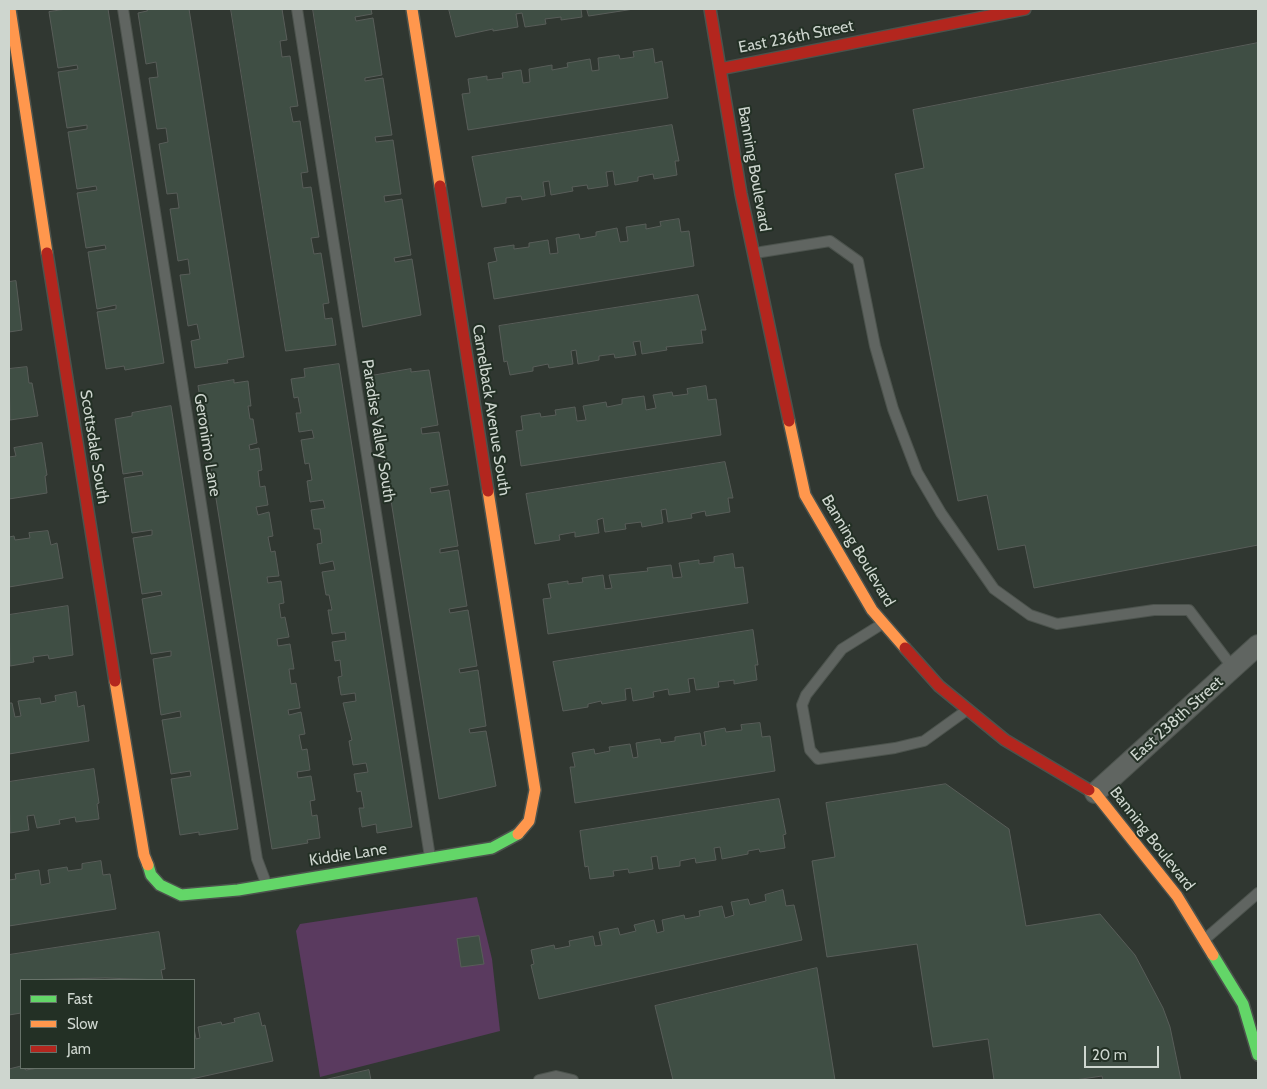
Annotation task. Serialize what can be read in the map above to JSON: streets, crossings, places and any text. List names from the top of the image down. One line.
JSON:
{"streets":{"street":["East 236th Street","Banning Boulevard","Camelback Avenue South","Scottsdale South","East 238th Street","Kiddie Lane"],"lane":["Paradise Valley South","Geronimo Lane"]},"crossings":[["East 236th Street","Banning Boulevard"],["Banning Boulevard","East 238th Street"],["Camelback Avenue South","Kiddie Lane"],["Paradise Valley South","Kiddie Lane"],["Geronimo Lane","Kiddie Lane"],["Scottsdale South","Kiddie Lane"]],"legend":["Fast","Slow","Jam"],"scale_bar":"20 m"}
